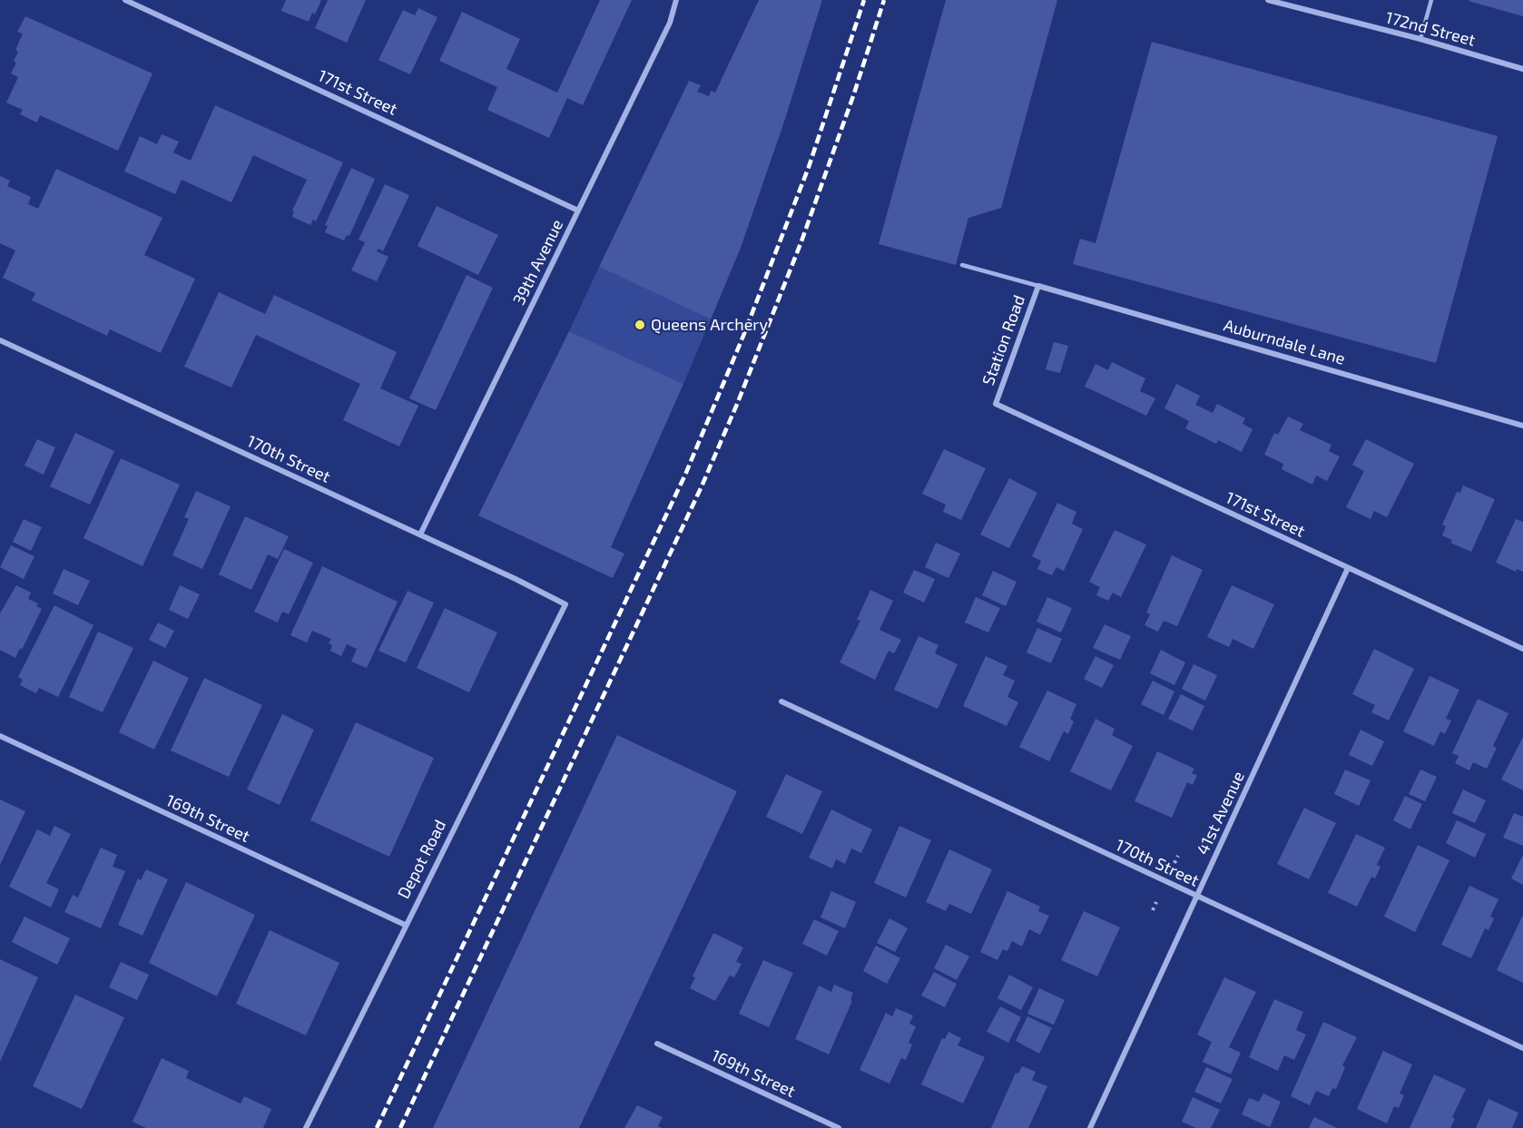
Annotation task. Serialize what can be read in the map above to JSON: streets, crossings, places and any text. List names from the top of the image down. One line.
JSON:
{"streets":{"street":["172nd Street","171st Street","39th Avenue","Station Road","Auburndale Lane","170th Street","41st Avenue","169th Street","Depot Road"]},"crossings":[["171st Street","39th Avenue"],["171st Street","Station Road"],["171st Street","41st Avenue"],["39th Avenue","170th Street"],["Station Road","Auburndale Lane"],["170th Street","41st Avenue"],["170th Street","Depot Road"],["169th Street","Depot Road"]],"places":["Queens Archery"]}
